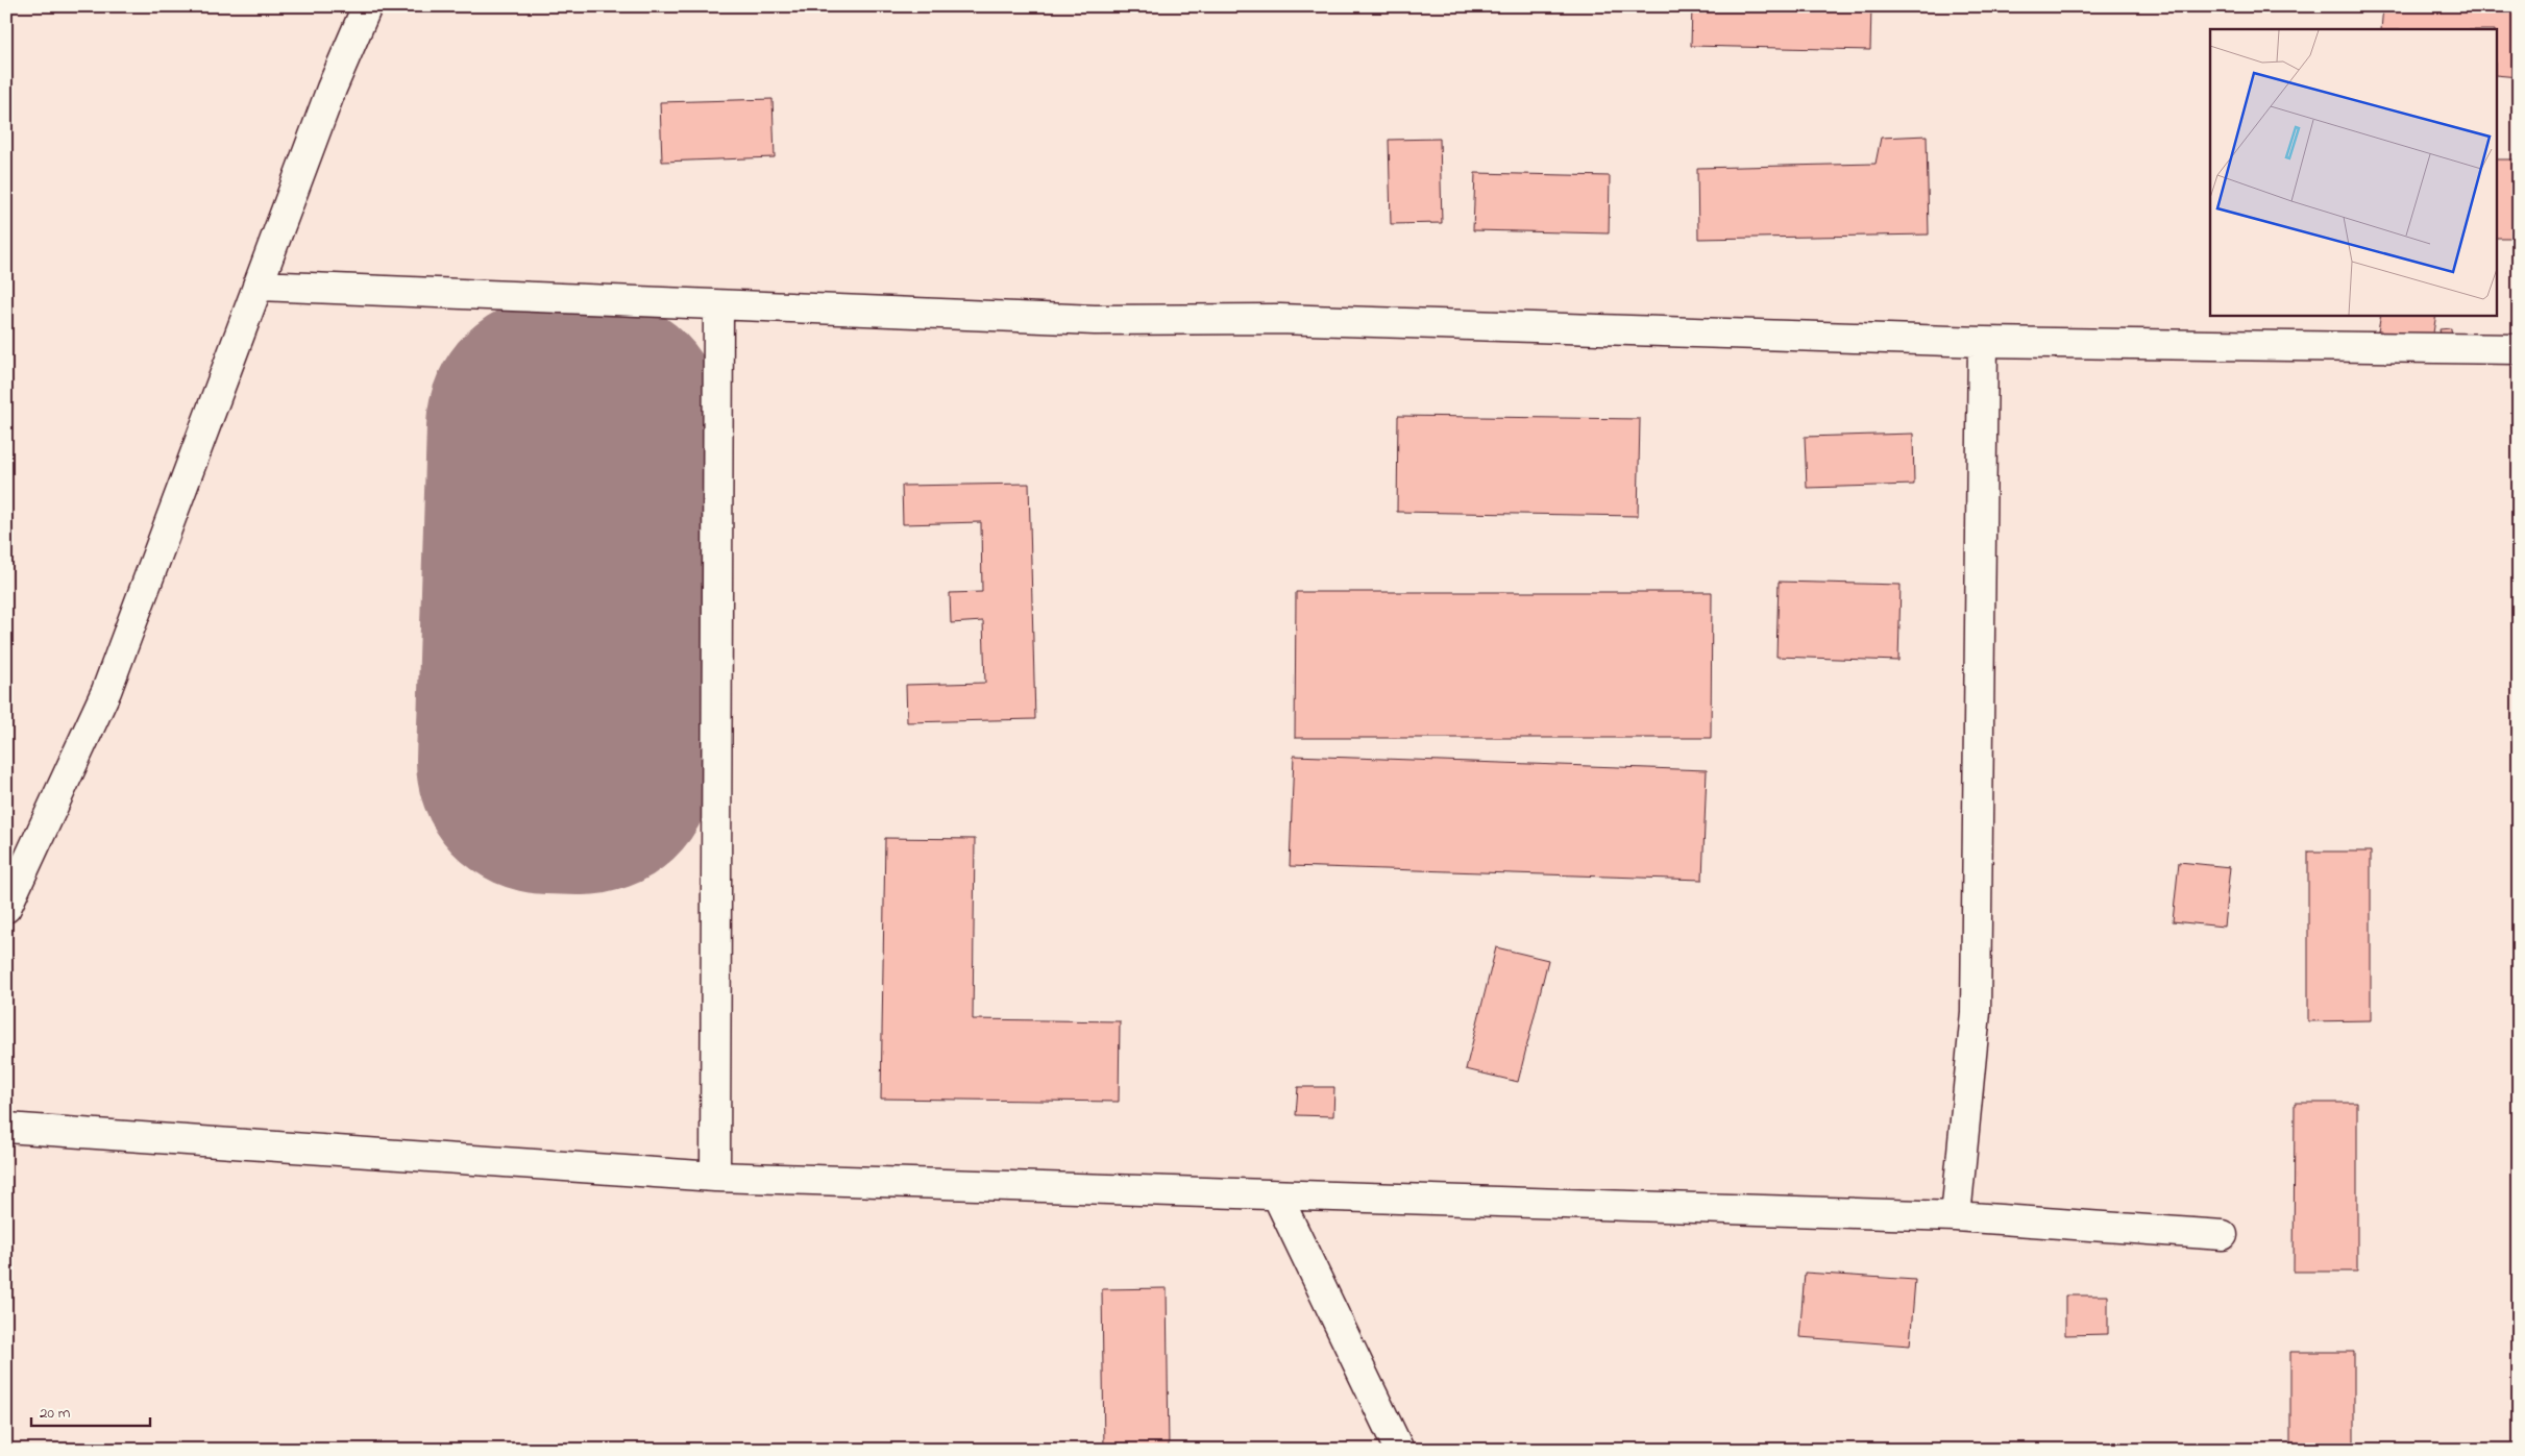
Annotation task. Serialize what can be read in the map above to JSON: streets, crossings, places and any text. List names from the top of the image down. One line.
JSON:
{"scale_bar":"20 m"}
